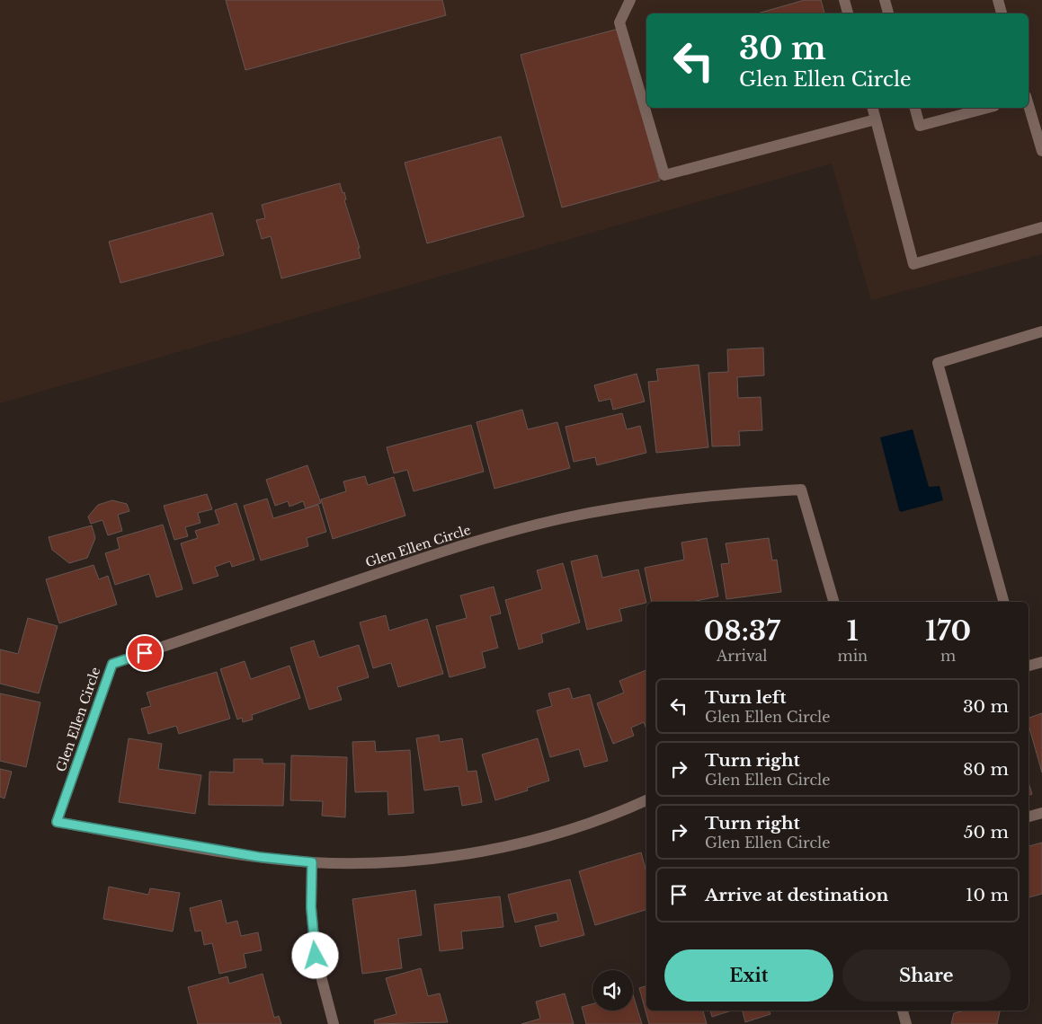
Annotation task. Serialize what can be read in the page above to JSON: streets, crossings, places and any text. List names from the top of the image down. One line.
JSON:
{"streets":{"street":["Glen Ellen Circle"]},"page":{"turn":["30 m","Glen Ellen Circle"],"eta":["08:37","Arrival","1","min","170","m"],"list":[{"name":"Turn left","note":"Glen Ellen Circle","value":"30 m"},{"name":"Turn right","note":"Glen Ellen Circle","value":"80 m"},{"name":"Turn right","note":"Glen Ellen Circle","value":"50 m"},{"name":"Arrive at destination","value":"10 m"}],"buttons":["Exit","Share"]}}
